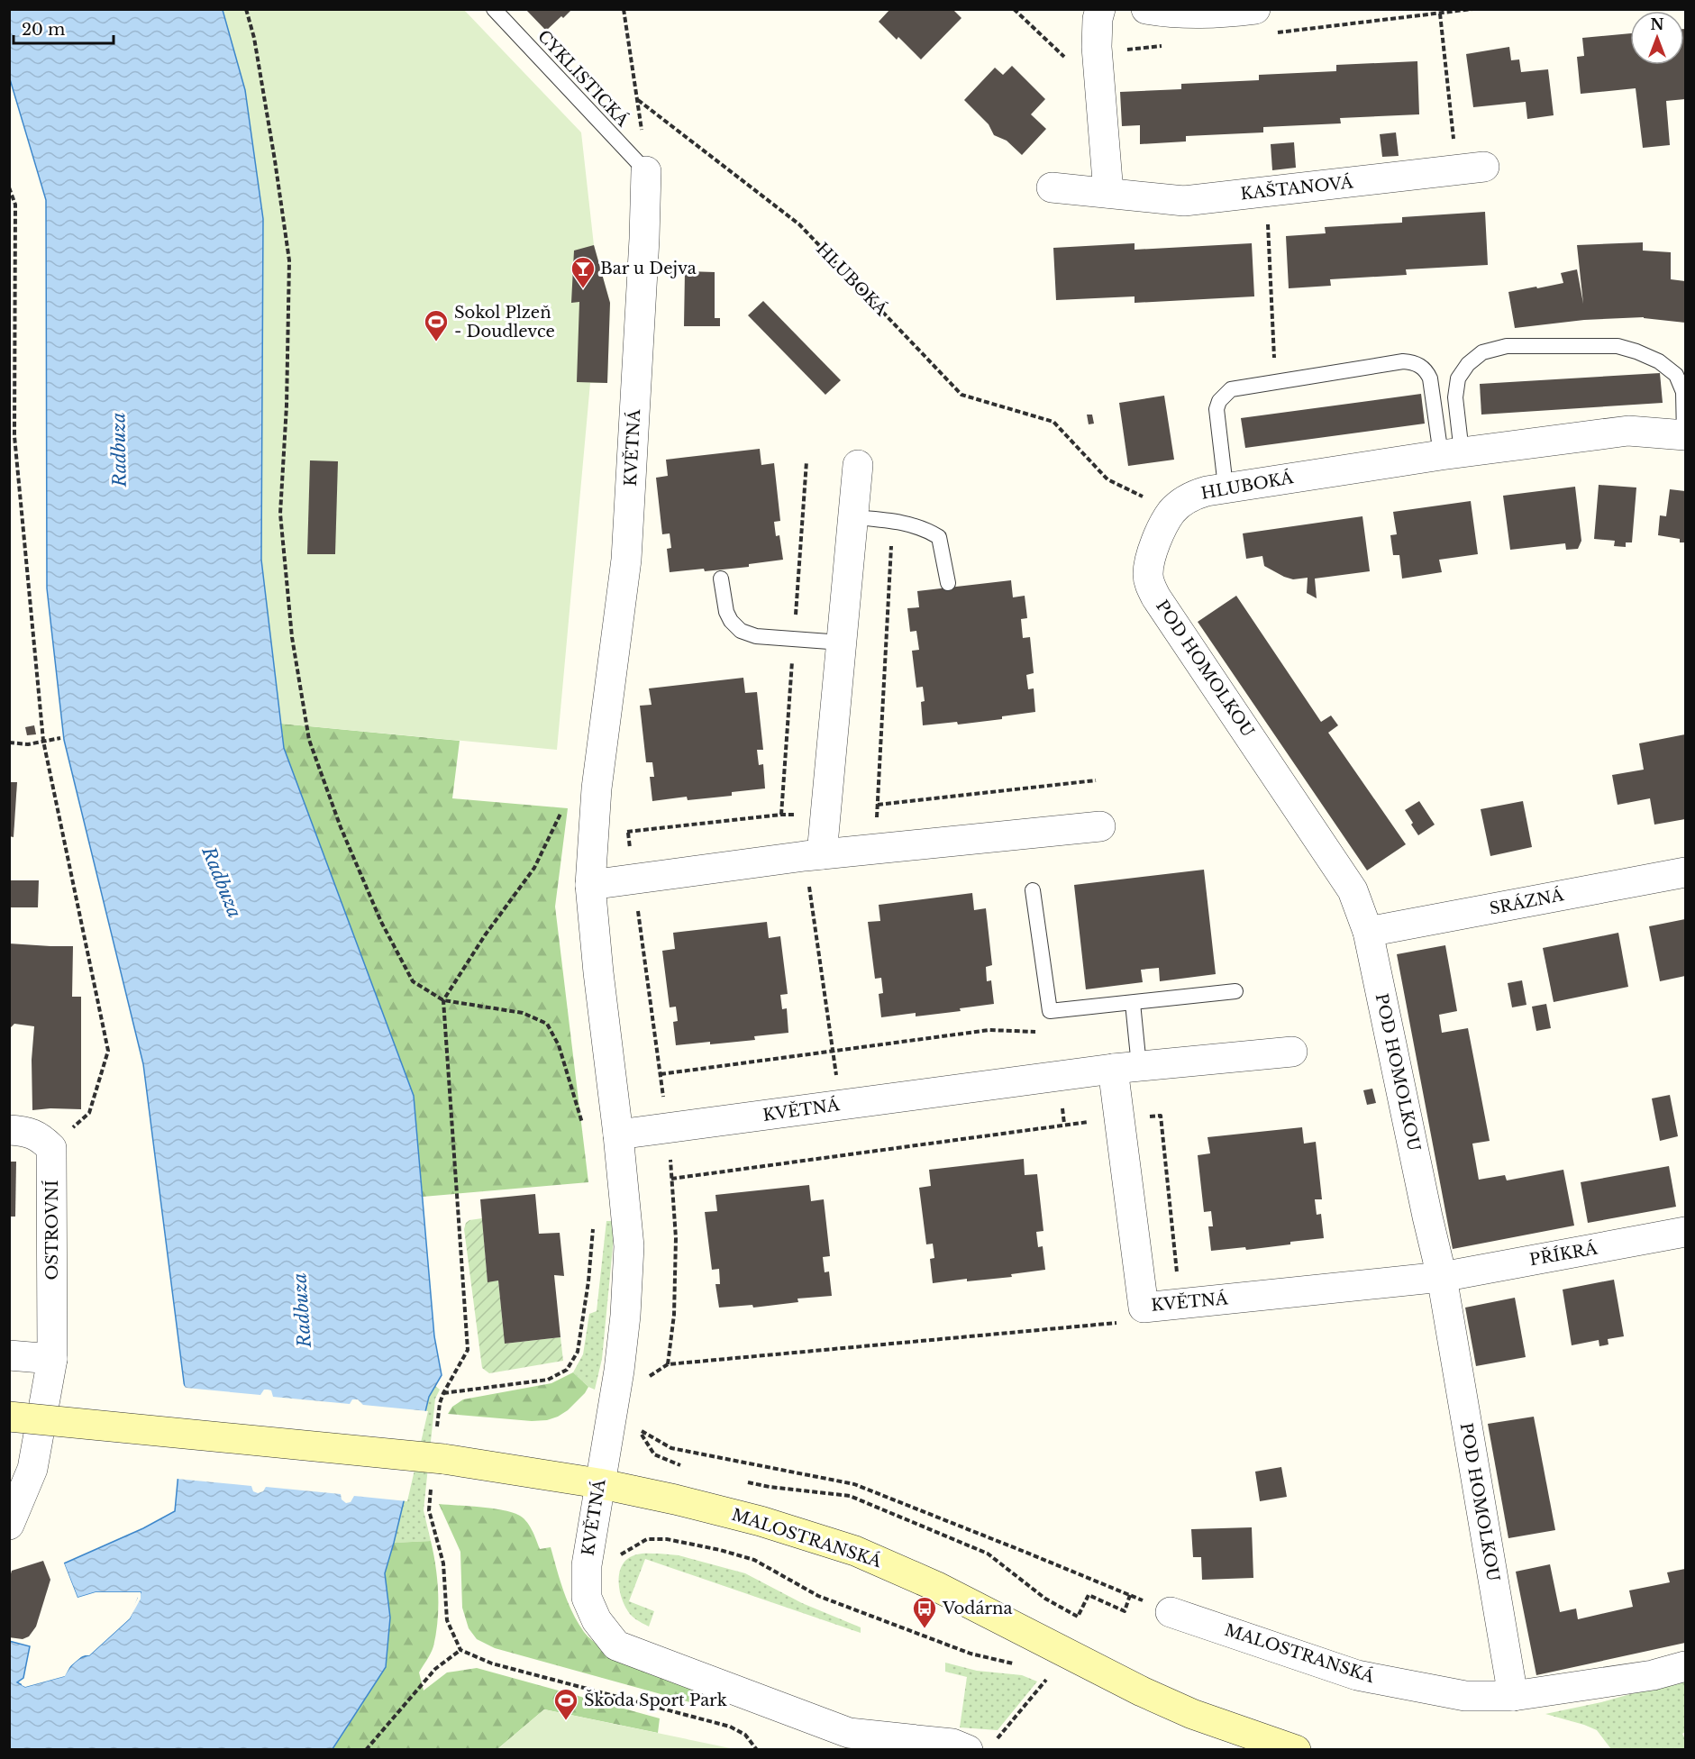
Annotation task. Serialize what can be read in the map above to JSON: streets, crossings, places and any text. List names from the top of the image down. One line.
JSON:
{"streets":{"main road":["MALOSTRANSKÁ"],"street":["KAŠTANOVÁ","HLUBOKÁ","KVĚTNÁ","POD HOMOLKOU","SRÁZNÁ","OSTROVNÍ","PŘÍKRÁ"],"lane":["CYKLISTICKÁ"]},"crossings":[["CYKLISTICKÁ","KVĚTNÁ"],["HLUBOKÁ","POD HOMOLKOU"],["KVĚTNÁ","POD HOMOLKOU"],["KVĚTNÁ","PŘÍKRÁ"],["KVĚTNÁ","MALOSTRANSKÁ"],["POD HOMOLKOU","SRÁZNÁ"],["POD HOMOLKOU","PŘÍKRÁ"],["POD HOMOLKOU","MALOSTRANSKÁ"]],"water":["Radbuza"],"places":{"bar":["Bar u Dejva"],"sports":["Sokol Plzeň - Doudlevce","Škoda Sport Park"],"bus stop":["Vodárna"]},"scale_bar":"20 m","north":"top"}
